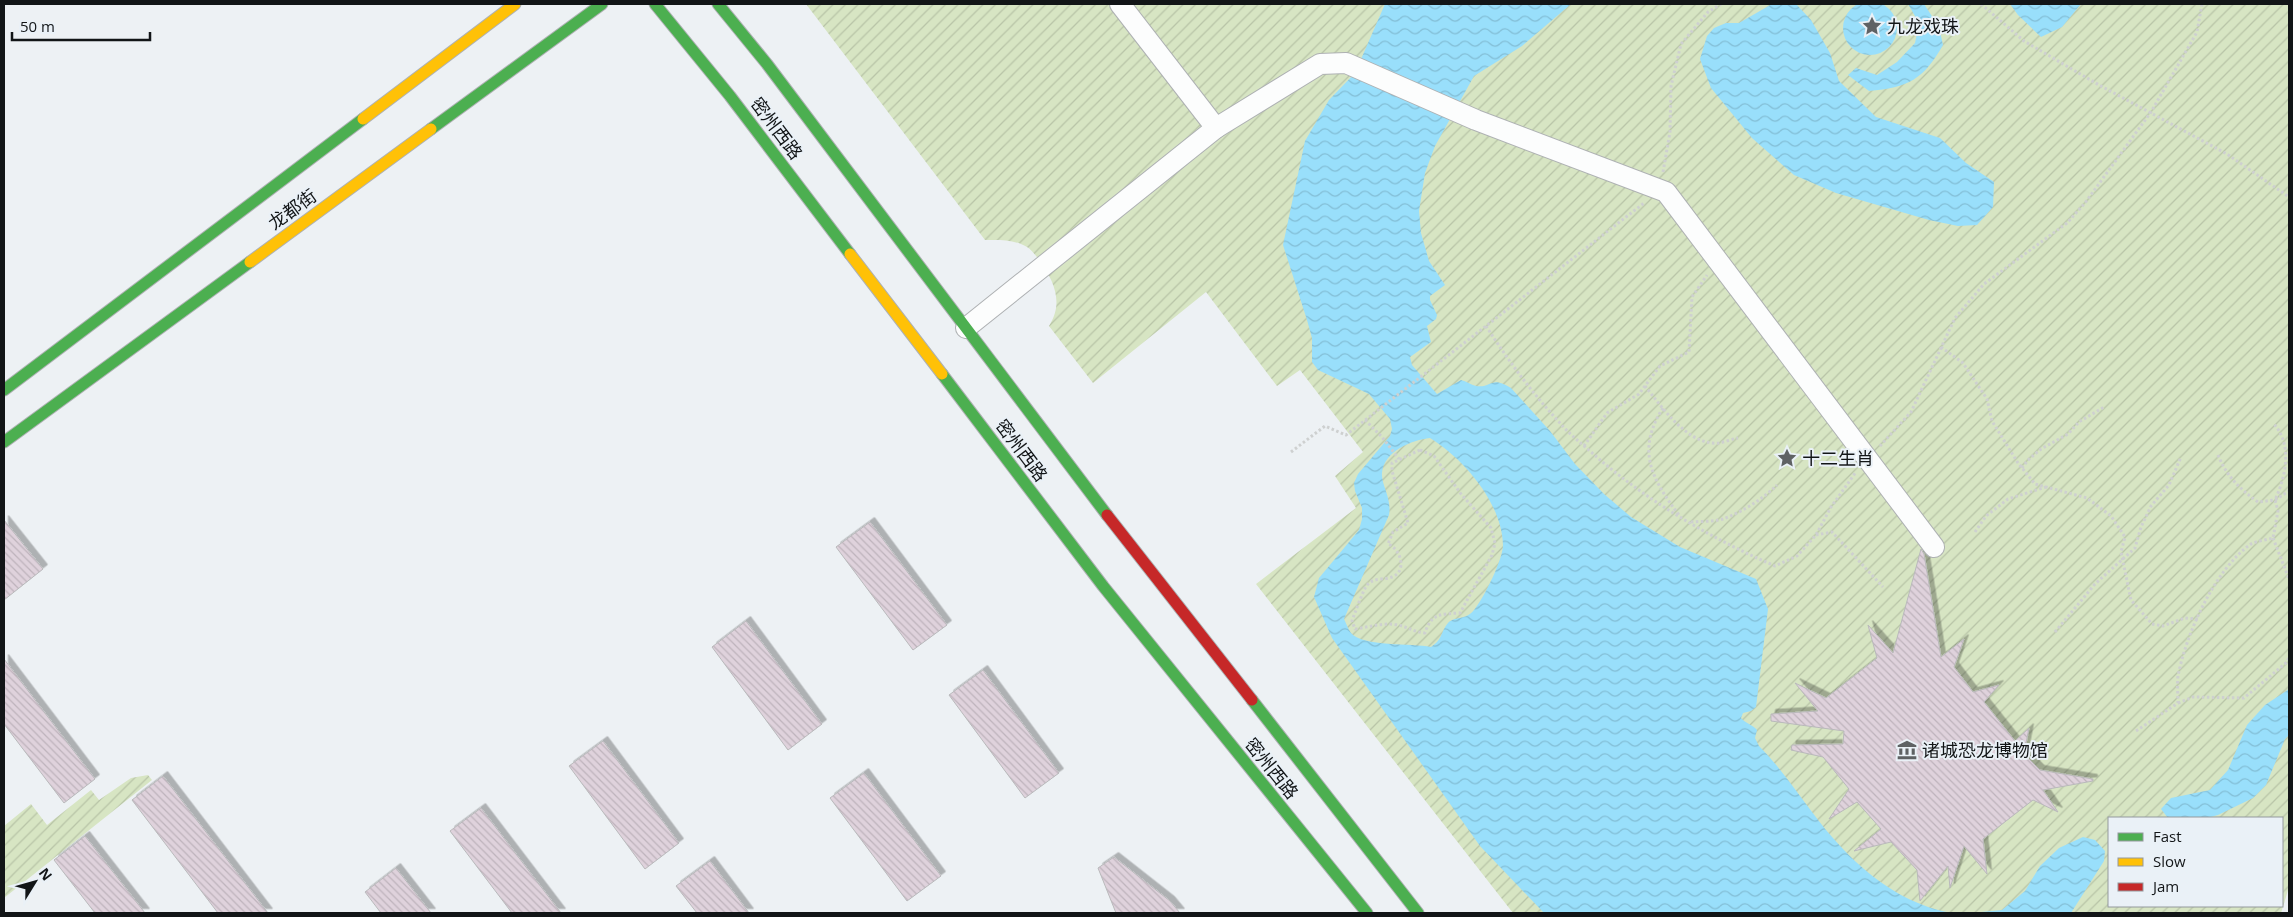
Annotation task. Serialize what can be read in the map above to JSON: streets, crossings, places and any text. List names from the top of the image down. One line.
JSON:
{"streets":{"main road":["密州西路","龙都街"]},"places":{"place":["九龙戏珠","十二生肖"],"museum":["诸城恐龙博物馆"]},"legend":["Fast","Slow","Jam"],"scale_bar":"50 m","north":"top right"}
